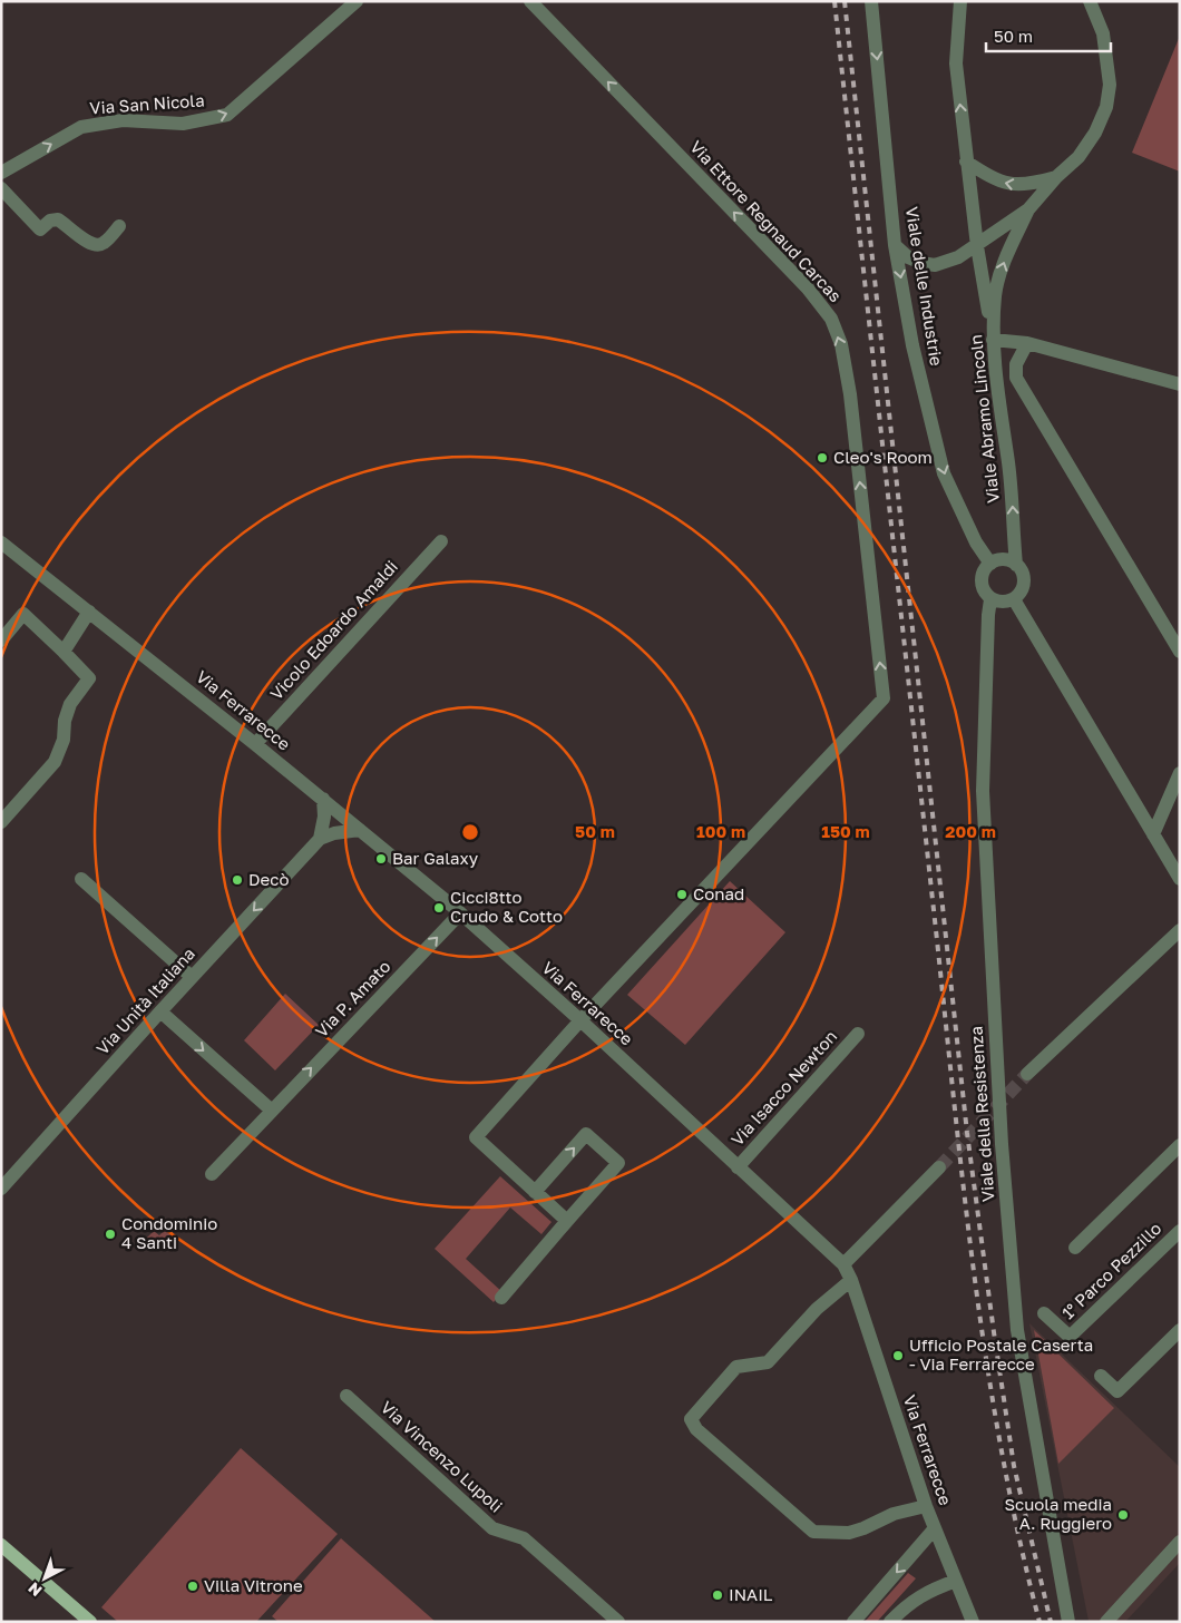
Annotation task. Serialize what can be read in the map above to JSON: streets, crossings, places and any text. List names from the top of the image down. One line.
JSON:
{"streets":{"street":["Via San Nicola","Via Ettore Regnaud Carcas","Viale delle Industrie","Viale Abramo Lincoln","Vicolo Edoardo Amaldi","Via Ferrarecce","Via P. Amato","Via Unità Italiana","Via Isacco Newton","Viale della Resistenza","1° Parco Pezzillo","Via Vincenzo Lupoli"]},"crossings":[["Via Ettore Regnaud Carcas","Via Ferrarecce"],["Viale delle Industrie","Viale Abramo Lincoln"],["Viale delle Industrie","Viale della Resistenza"],["Viale Abramo Lincoln","Viale della Resistenza"],["Vicolo Edoardo Amaldi","Via Ferrarecce"],["Via Ferrarecce","Via P. Amato"],["Via Ferrarecce","Via Unità Italiana"],["Via Ferrarecce","Via Isacco Newton"]],"one_way":["Via San Nicola","Via Ettore Regnaud Carcas","Via P. Amato","Via Unità Italiana"],"places":["Cleo's Room","Bar Galaxy","Decò","Conad","Cicci8tto Crudo & Cotto","Condominio 4 Santi","Ufficio Postale Caserta - Via Ferrarecce","Scuola media A. Ruggiero","Villa Vitrone","INAIL"],"scale_bar":"50 m","north":"bottom left","rings":["50 m","100 m","150 m","200 m"]}
